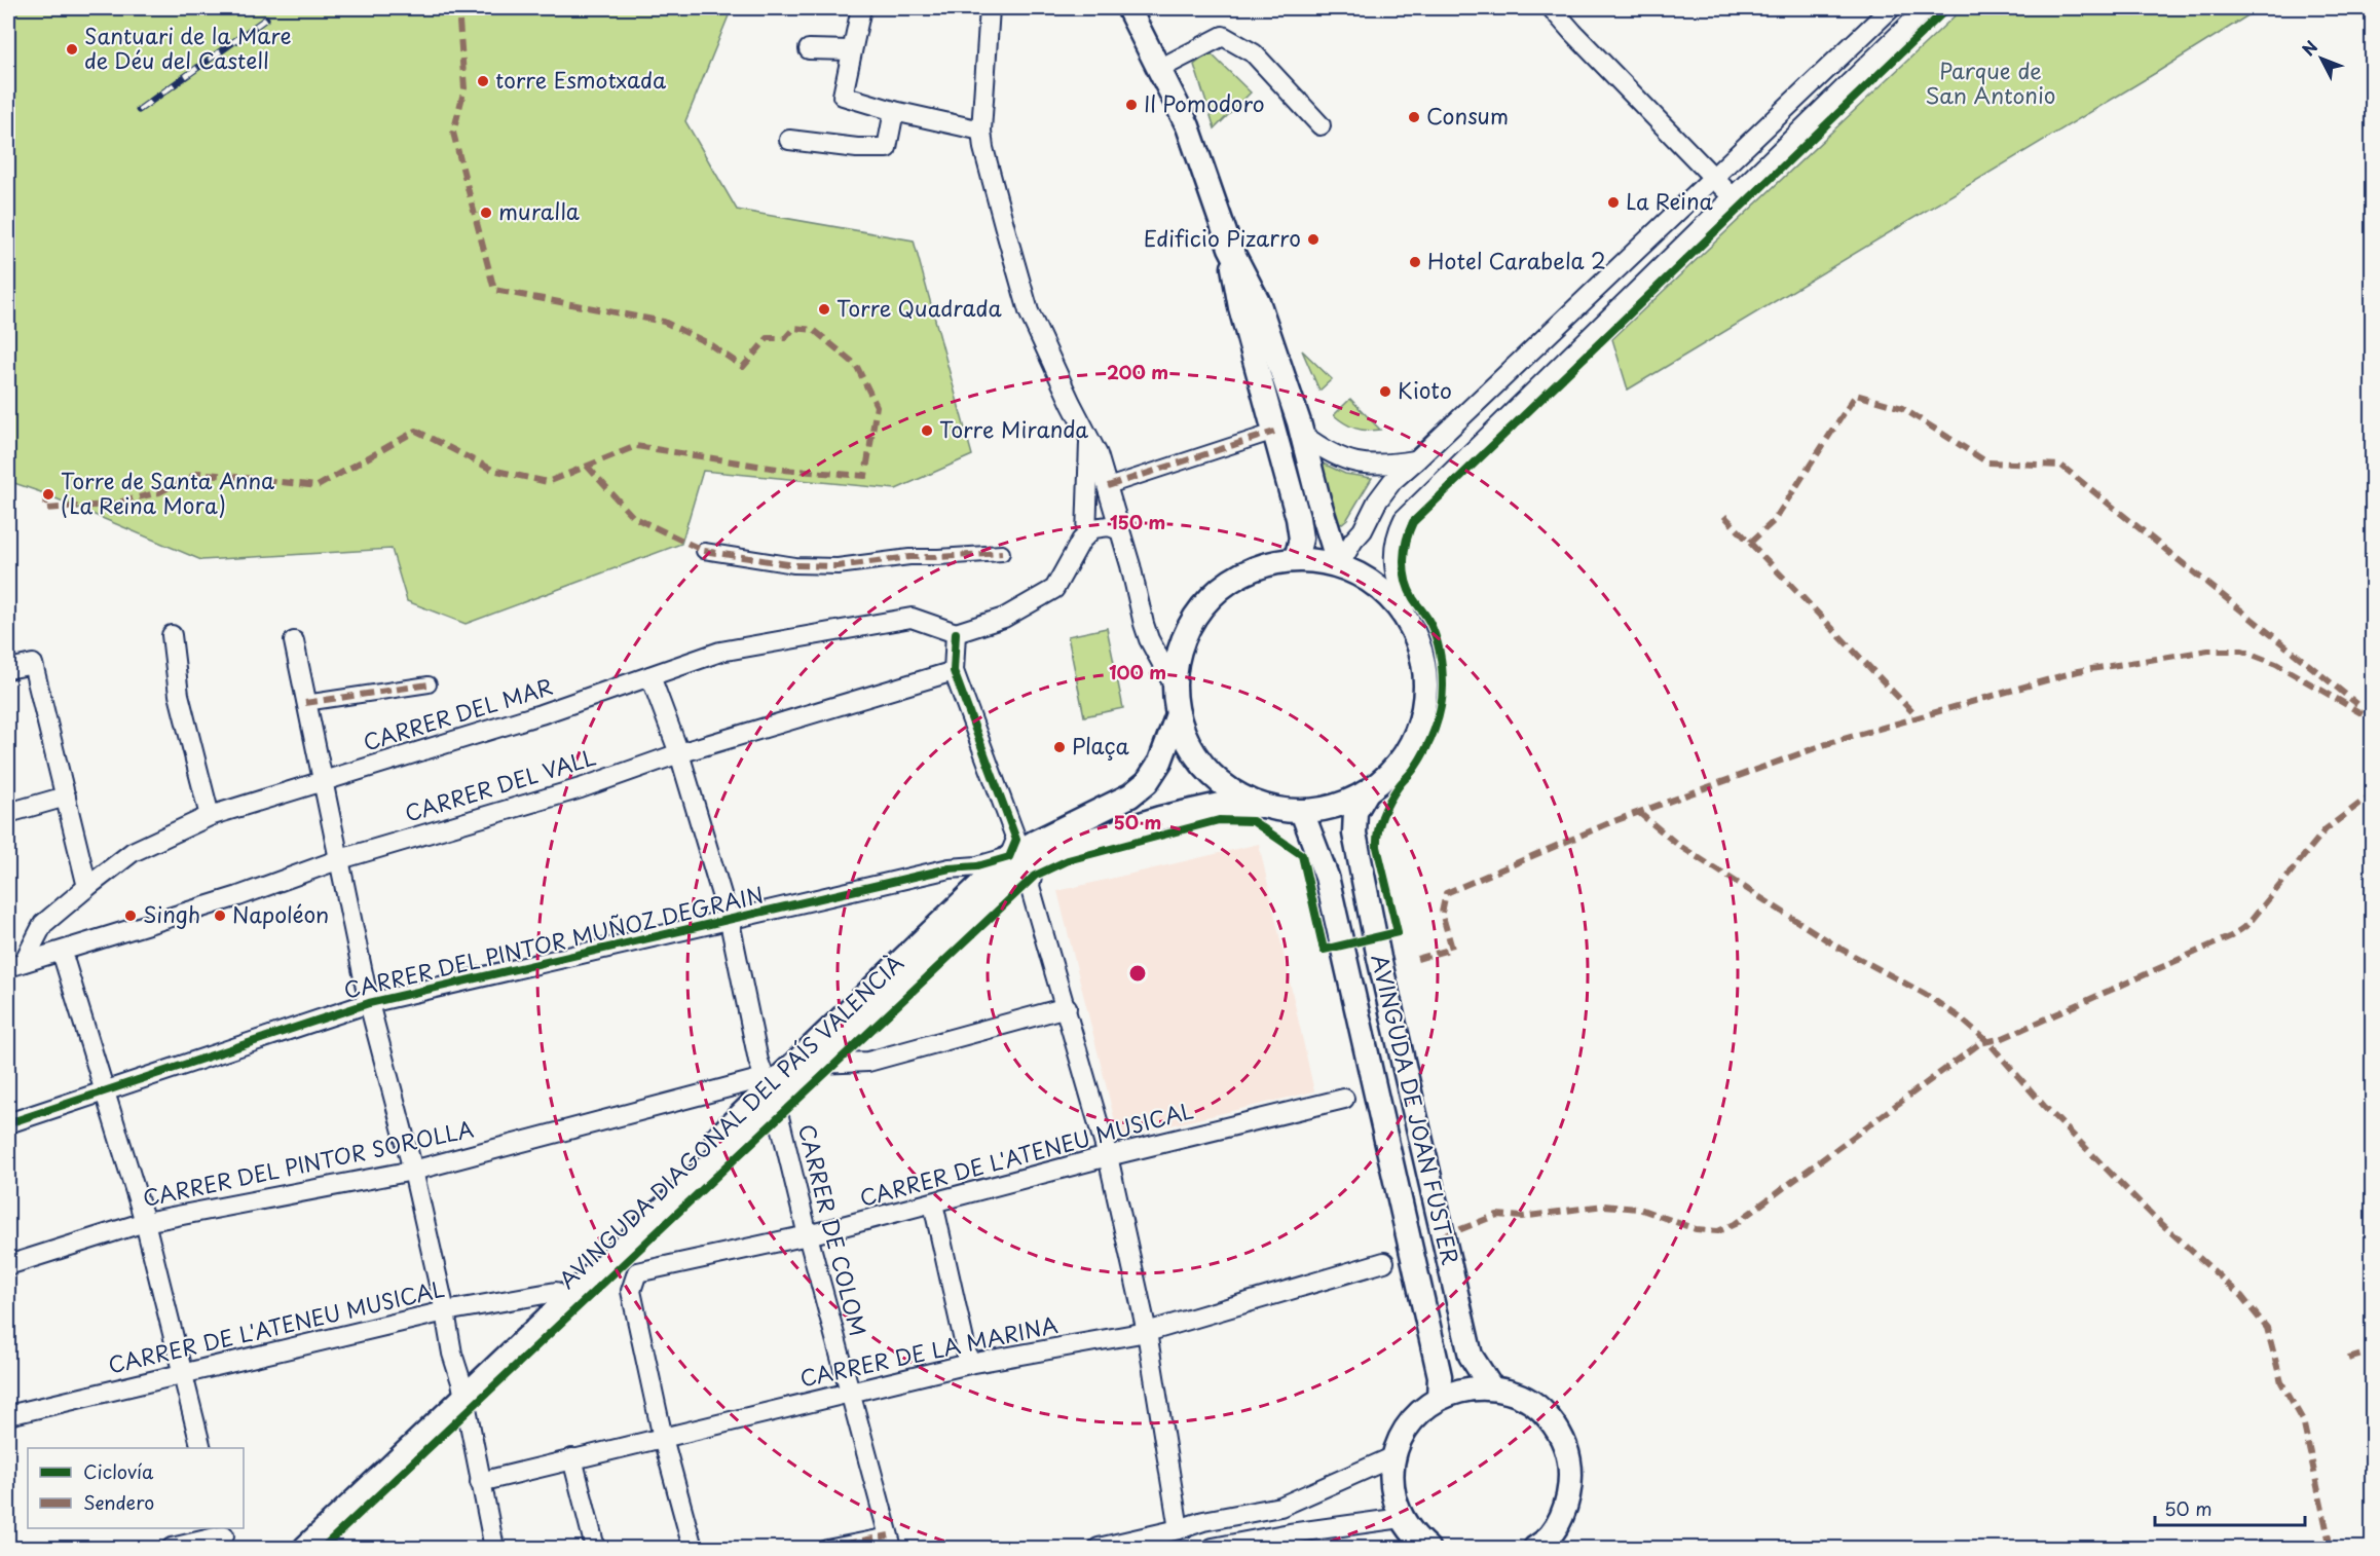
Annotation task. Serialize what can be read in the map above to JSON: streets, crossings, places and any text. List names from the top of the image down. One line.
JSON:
{"streets":{"street":["CARRER DEL MAR","CARRER DEL VALL","CARRER DEL PINTOR MUÑOZ DEGRAIN","AVINGUDA DE JOAN FUSTER","AVINGUDA DIAGONAL DEL PAÍS VALENCIÀ","CARRER DE L'ATENEU MUSICAL","CARRER DEL PINTOR SOROLLA","CARRER DE COLOM","CARRER DE LA MARINA"]},"crossings":[["CARRER DEL MAR","CARRER DEL VALL"],["CARRER DEL MAR","CARRER DE COLOM"],["CARRER DEL VALL","CARRER DE COLOM"],["CARRER DEL PINTOR MUÑOZ DEGRAIN","AVINGUDA DIAGONAL DEL PAÍS VALENCIÀ"],["CARRER DEL PINTOR MUÑOZ DEGRAIN","CARRER DE COLOM"],["AVINGUDA DIAGONAL DEL PAÍS VALENCIÀ","CARRER DE L'ATENEU MUSICAL"],["AVINGUDA DIAGONAL DEL PAÍS VALENCIÀ","CARRER DEL PINTOR SOROLLA"],["AVINGUDA DIAGONAL DEL PAÍS VALENCIÀ","CARRER DE COLOM"],["CARRER DE L'ATENEU MUSICAL","CARRER DE COLOM"],["CARRER DEL PINTOR SOROLLA","CARRER DE COLOM"],["CARRER DE COLOM","CARRER DE LA MARINA"]],"parks":["Parque de San Antonio"],"places":["Santuari de la Mare de Déu del Castell","torre Esmotxada","Il Pomodoro","Consum","La Reina","muralla","Edificio Pizarro","Hotel Carabela 2","Torre Quadrada","Kioto","Torre Miranda","Torre de Santa Anna (La Reina Mora)","Plaça","Singh","Napoléon"],"legend":["Ciclovía","Sendero"],"scale_bar":"50 m","north":"top left","rings":["200 m","150 m","100 m","50 m"]}
